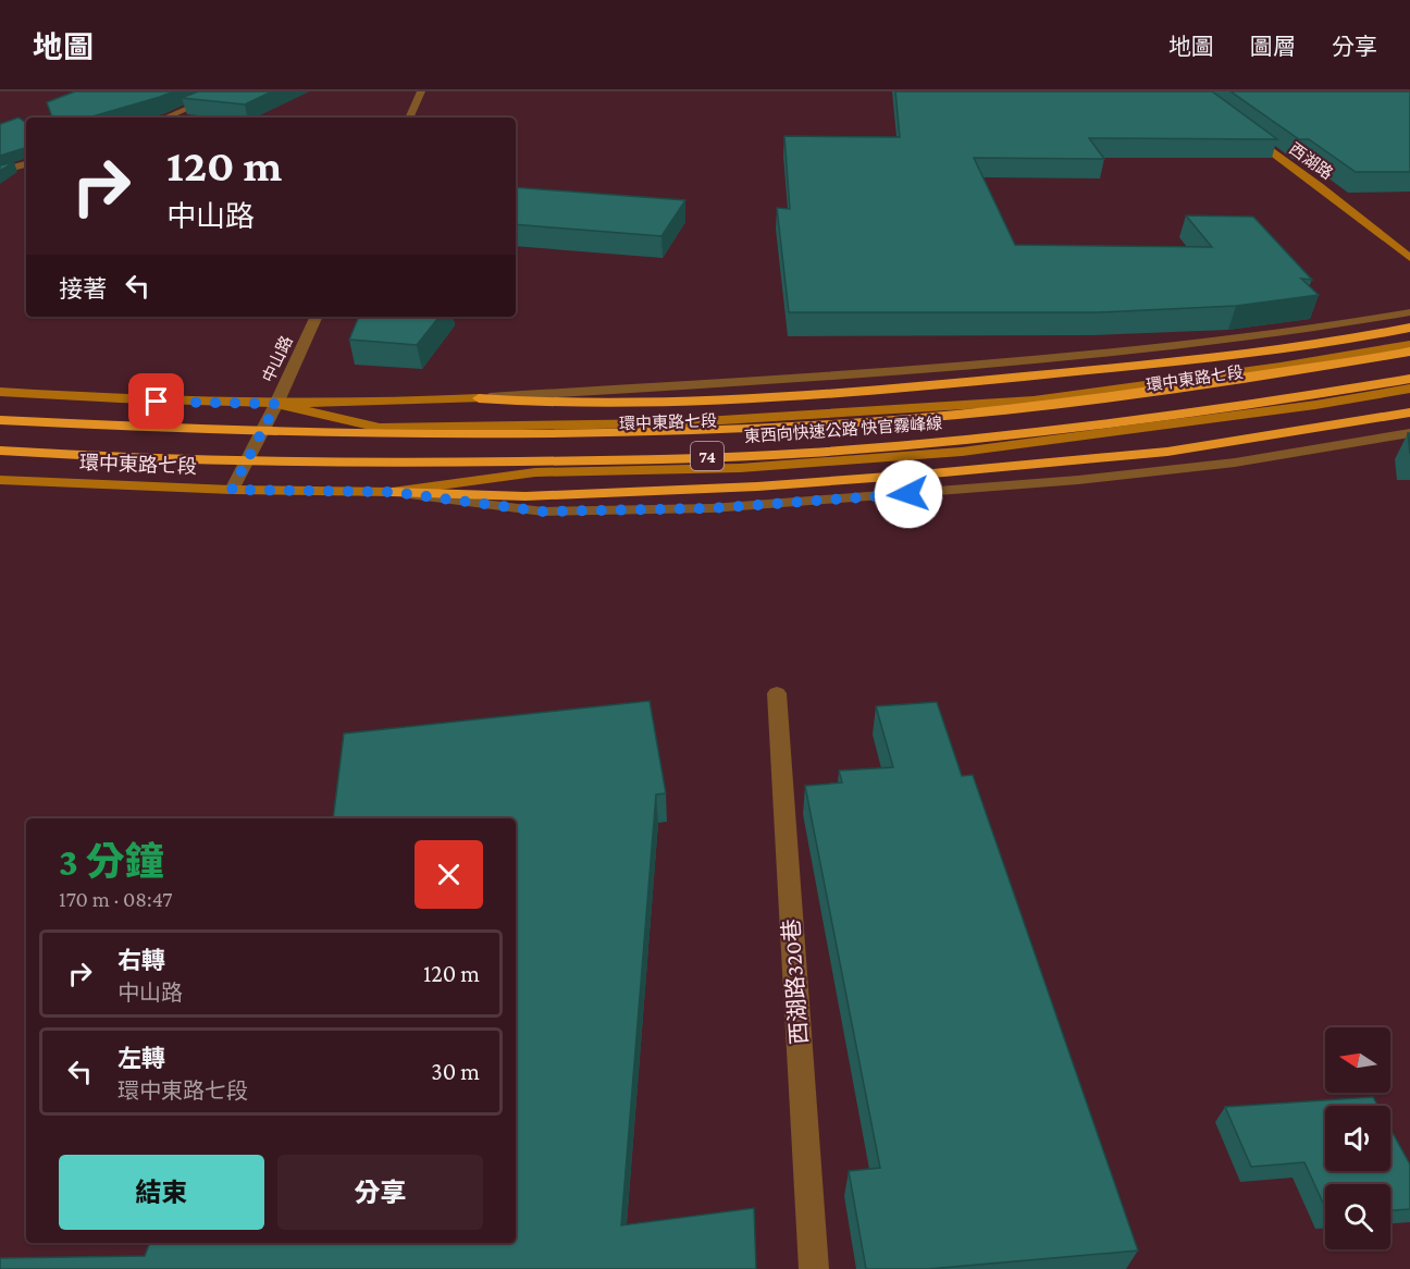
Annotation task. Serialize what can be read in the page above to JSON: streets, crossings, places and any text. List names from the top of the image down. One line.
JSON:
{"streets":{"highway":["東西向快速公路 快官霧峰線","74"],"street":["西湖路","中山路","環中東路七段","西湖路320巷"]},"crossings":[["中山路","環中東路七段"]],"north":"left","page":{"header":"地圖","nav":["地圖","圖層","分享"],"turn":["120 m","中山路"],"then":"接著","heading":["3 分鐘","170 m · 08:47"],"list":[{"name":"右轉","note":"中山路","value":"120 m"},{"name":"左轉","note":"環中東路七段","value":"30 m"}],"buttons":["結束","分享"]}}
